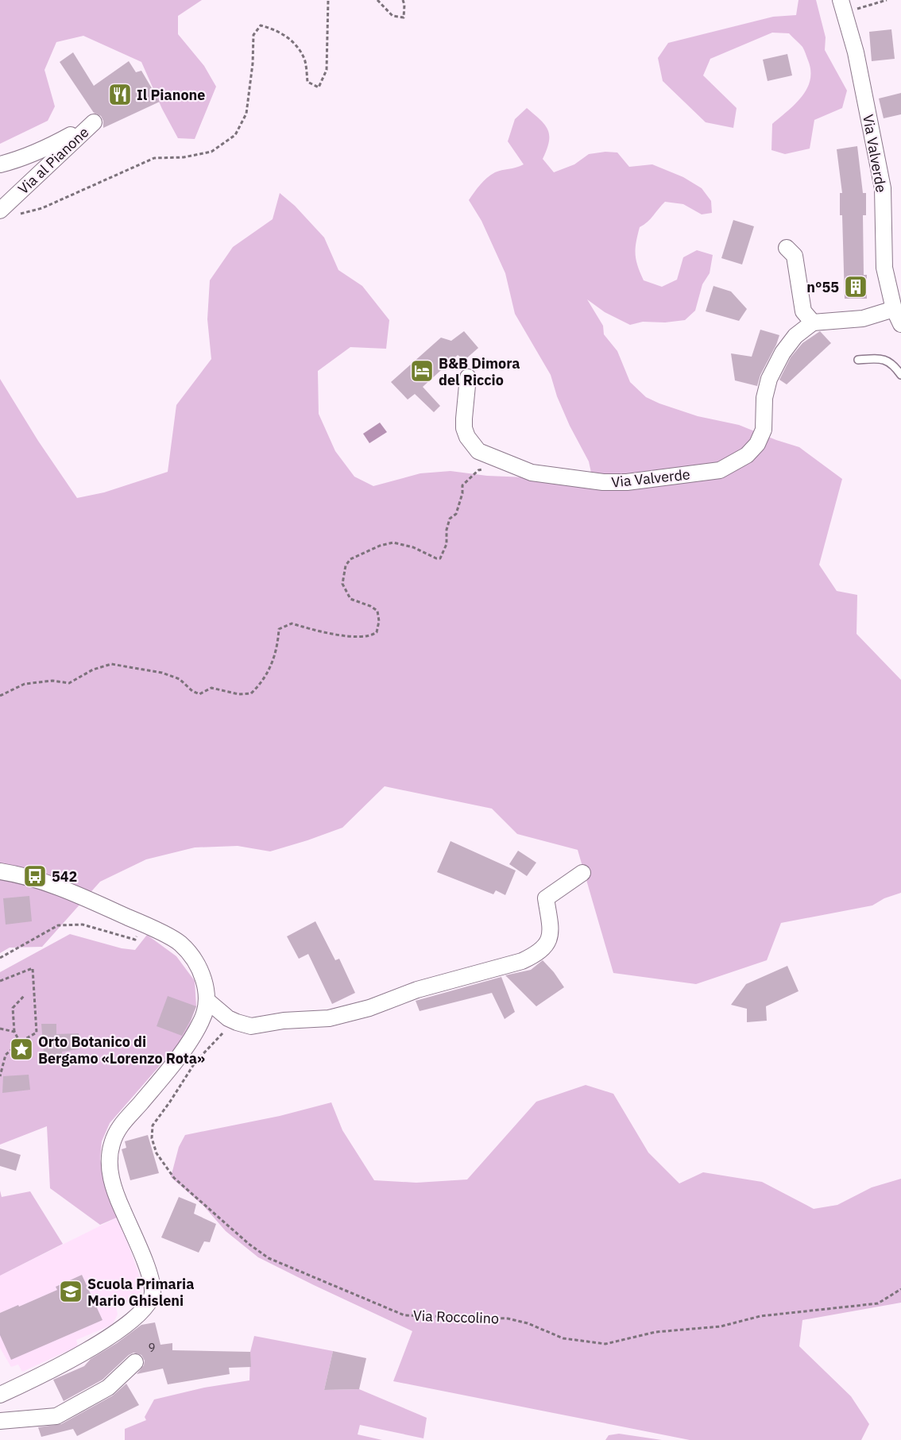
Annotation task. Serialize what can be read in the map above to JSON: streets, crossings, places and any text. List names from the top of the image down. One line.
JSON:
{"streets":{"street":["Via Valverde","Via al Pianone"],"path":["Via Roccolino"]},"places":{"restaurant":["Il Pianone"],"building":["n°55"],"hotel":["B&B Dimora del Riccio"],"bus stop":["542"],"place":["Orto Botanico di Bergamo «Lorenzo Rota»"],"school or university":["Scuola Primaria Mario Ghisleni"]},"house_numbers":["9"]}
